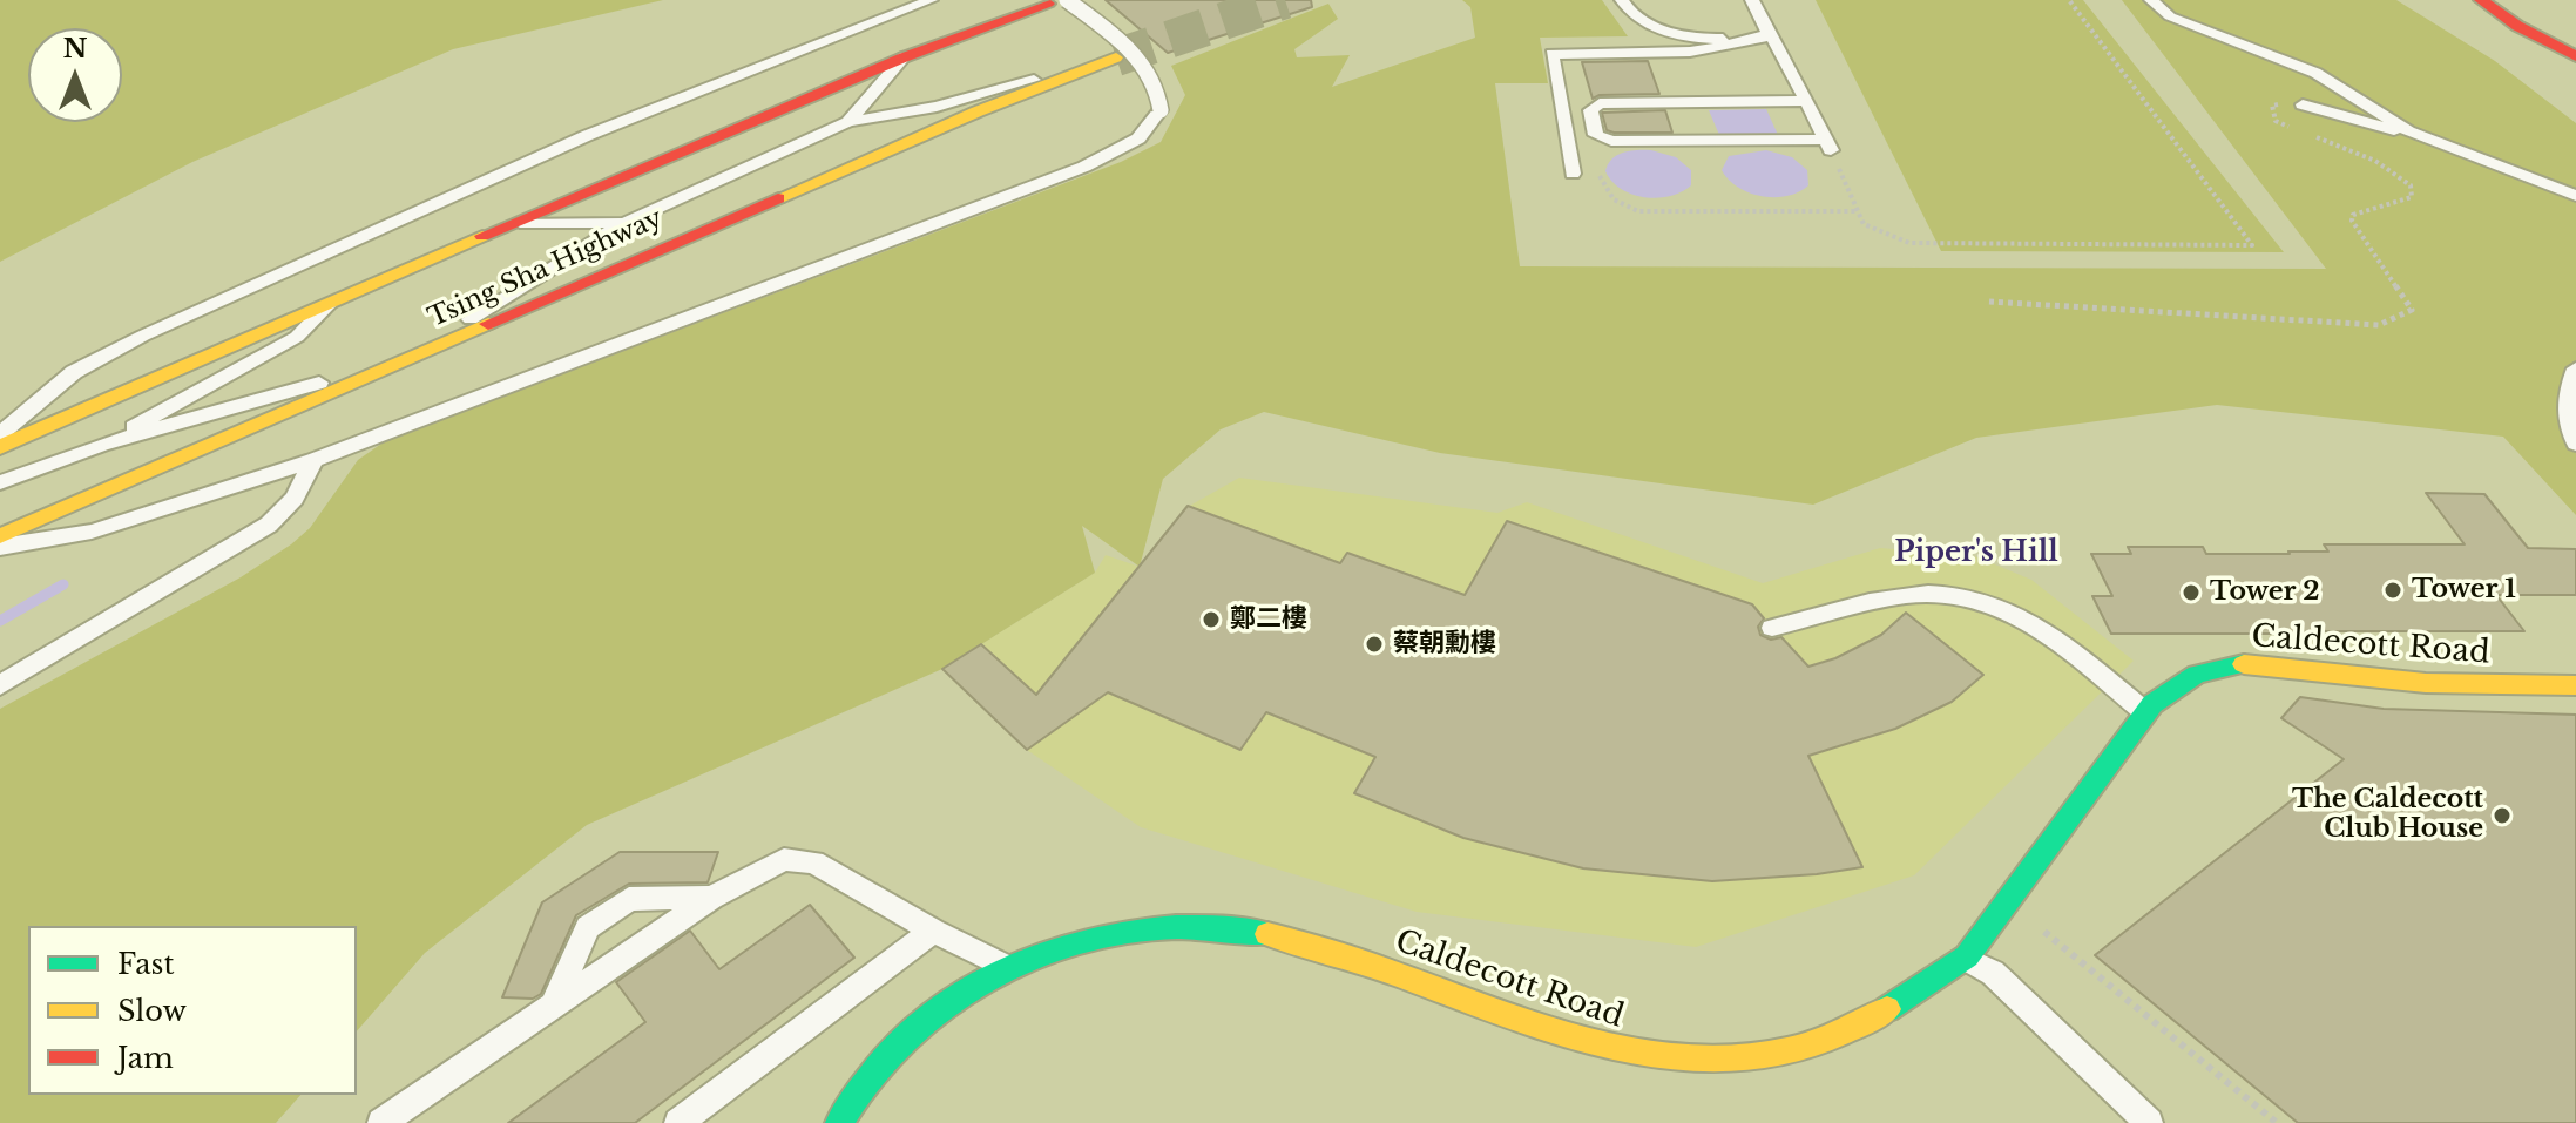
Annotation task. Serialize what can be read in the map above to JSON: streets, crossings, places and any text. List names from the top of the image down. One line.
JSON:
{"streets":{"main road":["Tsing Sha Highway","Caldecott Road"]},"districts":["Piper's Hill"],"places":["Tower 1","Tower 2","鄭二樓","蔡朝勳樓","The Caldecott Club House"],"legend":["Fast","Slow","Jam"],"north":"top"}
